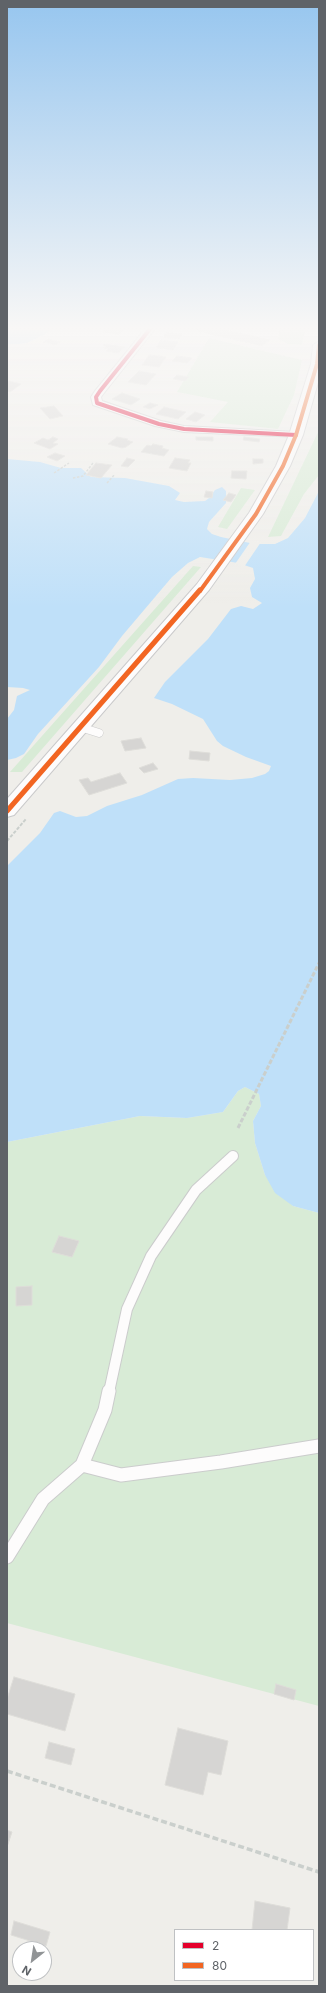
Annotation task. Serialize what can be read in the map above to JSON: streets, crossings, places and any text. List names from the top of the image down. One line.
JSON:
{"lines":["transit line 2","transit line 80"],"legend":["2","80"],"north":"bottom left"}
